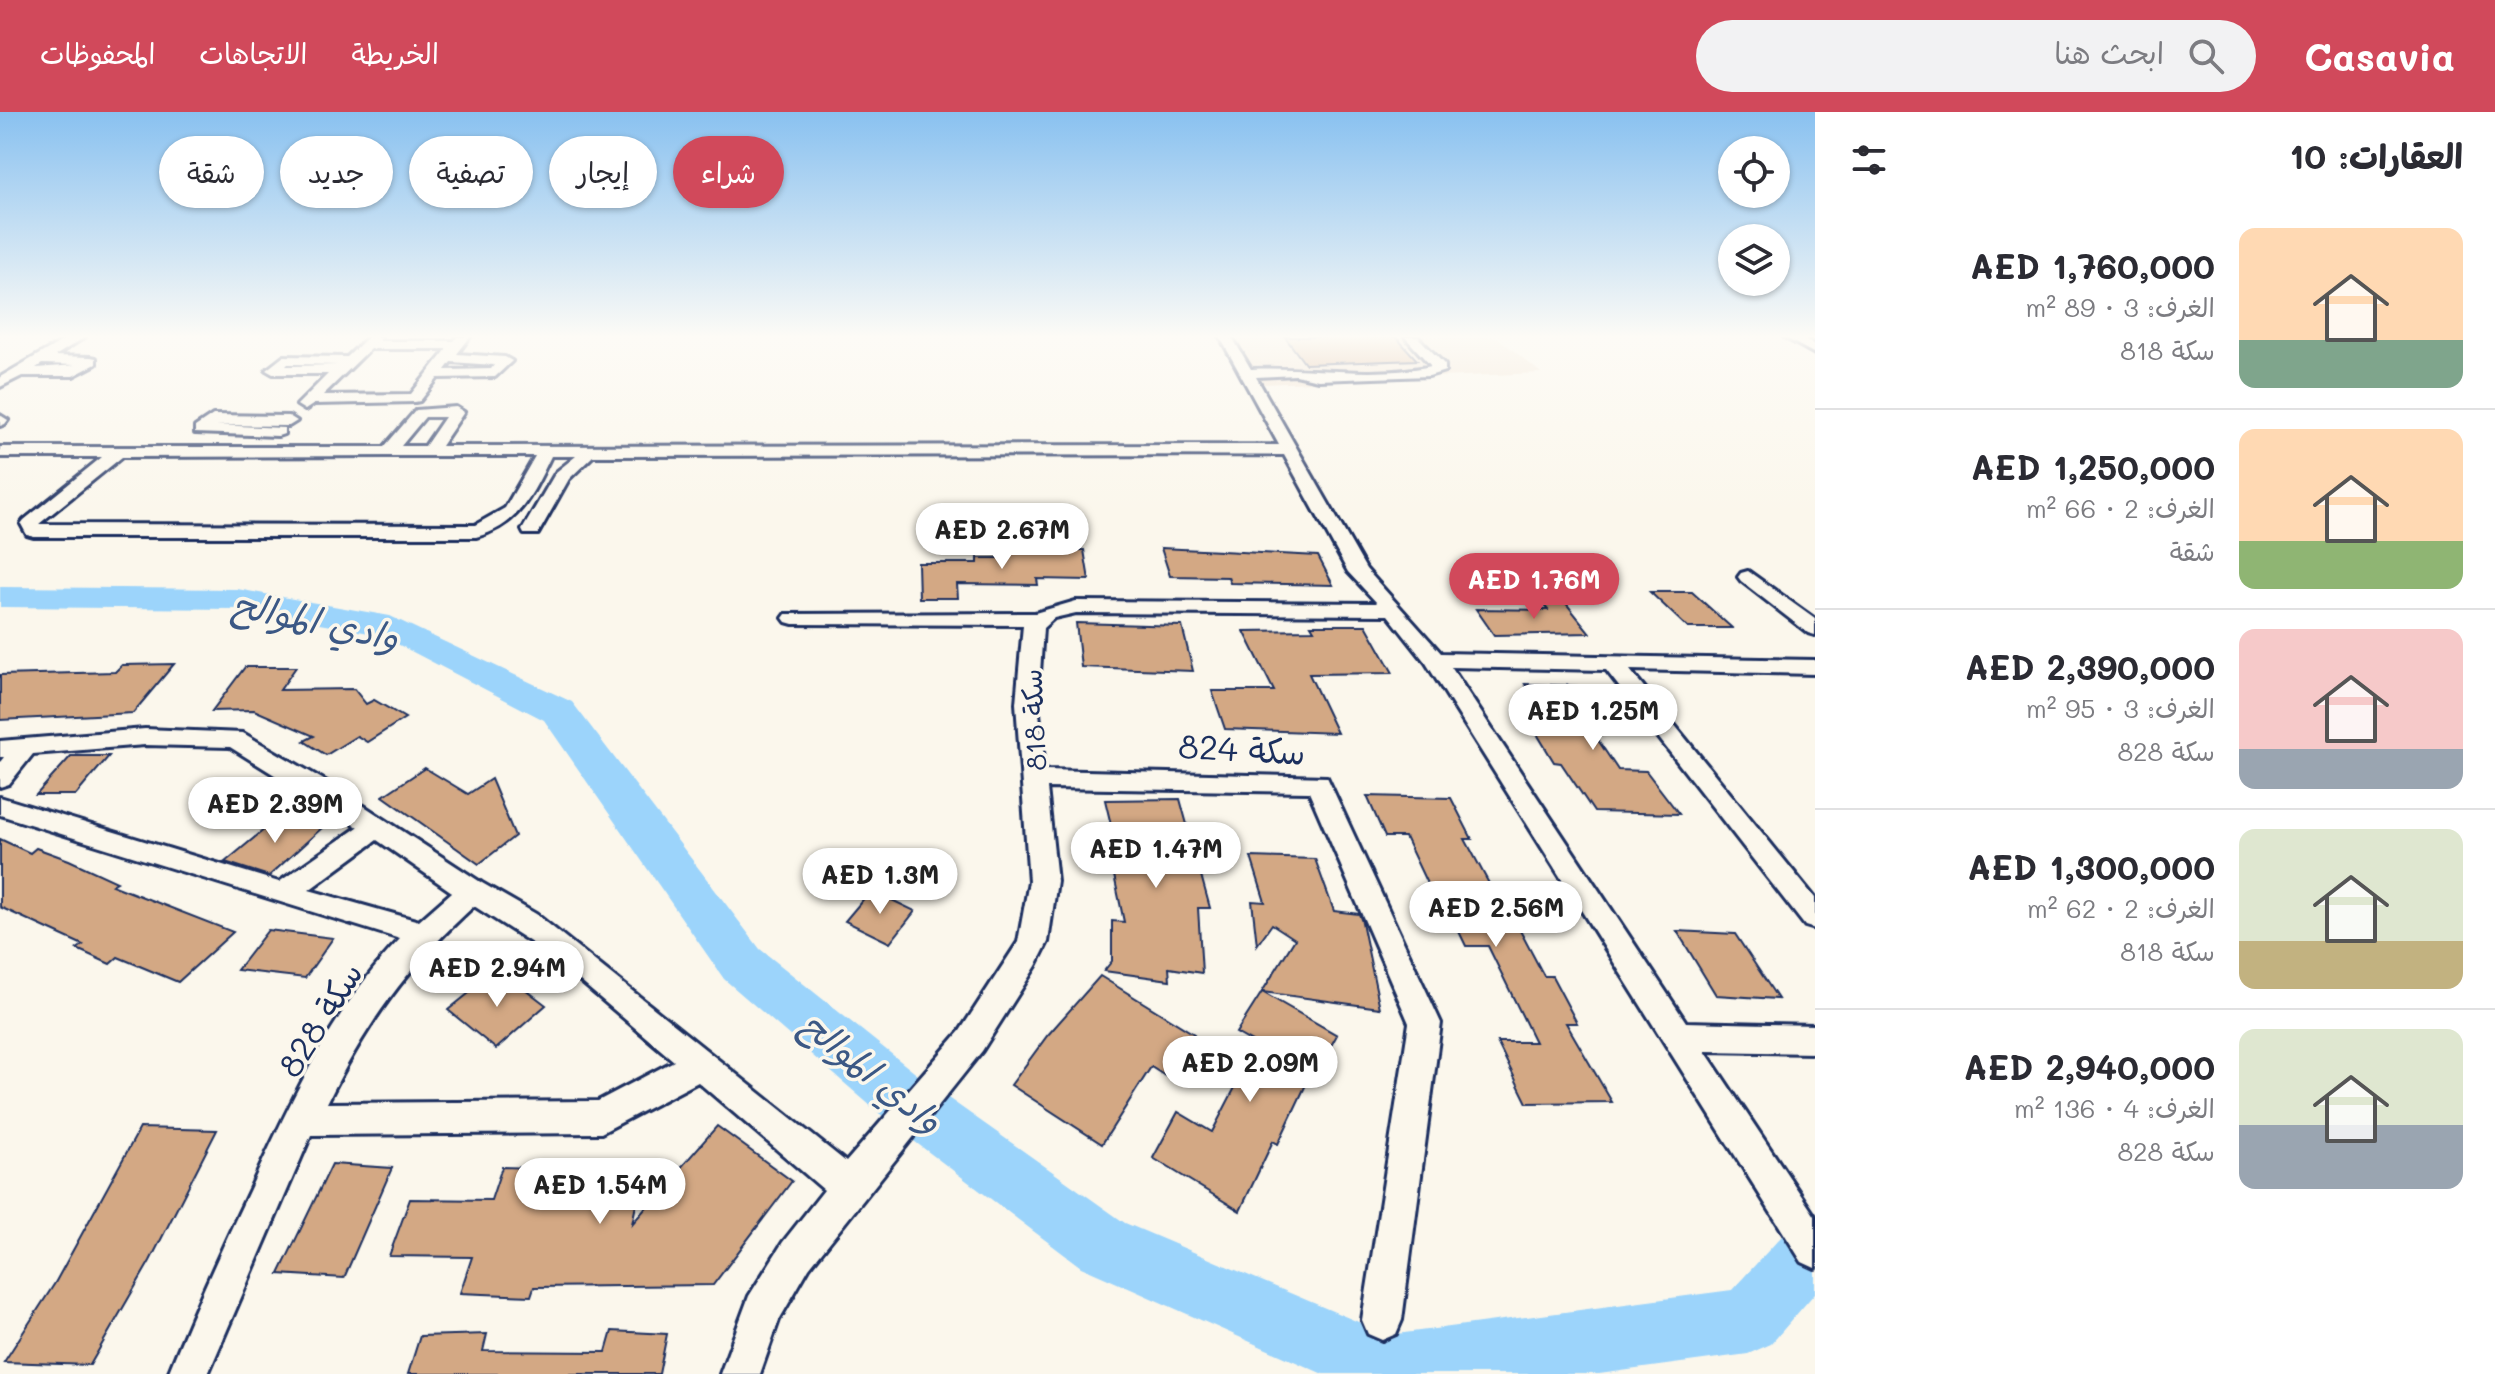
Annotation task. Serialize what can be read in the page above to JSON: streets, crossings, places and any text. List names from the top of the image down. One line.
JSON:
{"streets":{"street":["سكة 818","سكة 824","سكة 828"]},"crossings":[["سكة 818","سكة 824"]],"water":["وادي الموالح"],"page":{"header":"Casavia","search":"ابحث هنا","nav":["الخريطة","الاتجاهات","المحفوظات"],"heading":"العقارات: 10","chip":["شراء","إيجار","تصفية","جديد","شقة"],"list":[{"name":"AED 1,760,000","note":"الغرف: 3 · 89 m² · سكة 818"},{"name":"AED 1,250,000","note":"الغرف: 2 · 66 m² · شقة"},{"name":"AED 2,390,000","note":"الغرف: 3 · 95 m² · سكة 828"},{"name":"AED 1,300,000","note":"الغرف: 2 · 62 m² · سكة 818"},{"name":"AED 2,940,000","note":"الغرف: 4 · 136 m² · سكة 828"}],"price":["AED 2.67M","AED 1.76M","AED 1.25M","AED 2.39M","AED 1.47M","AED 1.3M","AED 2.56M","AED 2.94M","AED 2.09M","AED 1.54M"]}}
